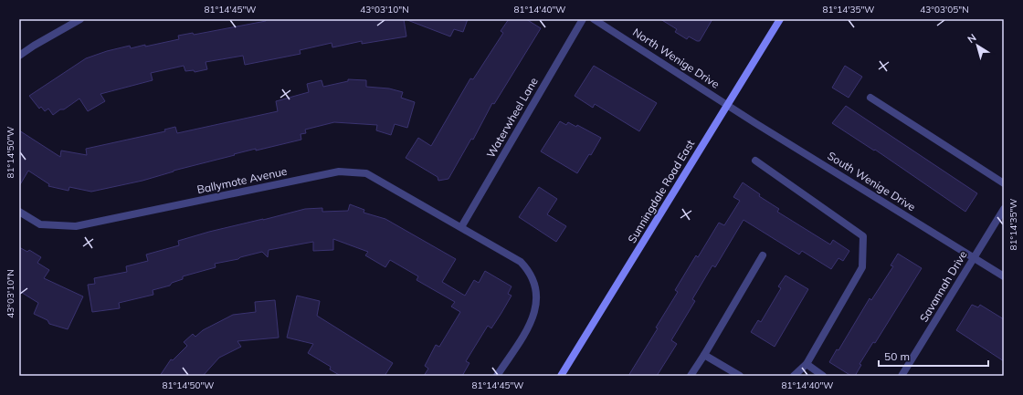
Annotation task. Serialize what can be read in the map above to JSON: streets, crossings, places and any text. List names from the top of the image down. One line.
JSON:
{"streets":{"main road":["Sunningdale Road East"],"street":["North Wenige Drive","Waterwheel Lane","Ballymote Avenue","South Wenige Drive","Savannah Drive"]},"crossings":[["North Wenige Drive","South Wenige Drive"],["North Wenige Drive","Sunningdale Road East"],["Waterwheel Lane","Ballymote Avenue"],["South Wenige Drive","Sunningdale Road East"],["South Wenige Drive","Savannah Drive"]],"scale_bar":"50 m","north":"top left","coordinates":["81°14'45\"W","43°03'10\"N","81°14'40\"W","81°14'35\"W","43°03'05\"N","81°14'50\"W"]}
